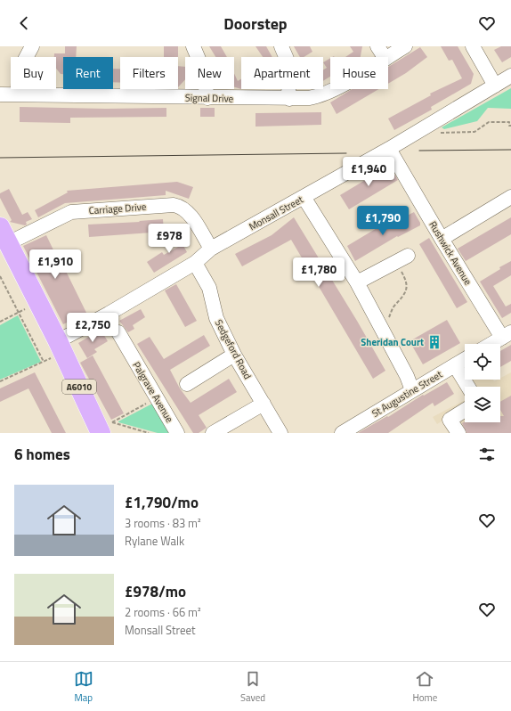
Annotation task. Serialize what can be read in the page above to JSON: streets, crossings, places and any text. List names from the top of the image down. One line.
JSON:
{"streets":{"highway":["A6010"],"street":["Signal Drive","Carriage Drive","Monsall Street","Rushwick Avenue","Sedgeford Road","Palgrave Avenue","St Augustine Street"]},"crossings":[["Carriage Drive","Monsall Street"],["Carriage Drive","A6010"],["Monsall Street","Rushwick Avenue"],["Monsall Street","Sedgeford Road"],["Monsall Street","A6010"]],"places":{"building":["Sheridan Court"]},"page":{"header":"Doorstep","chip":["Buy","Rent","Filters","New","Apartment","House"],"price":["£1,940","£1,790","£978","£1,910","£1,780","£2,750"],"heading":"6 homes","list":[{"name":"£1,790/mo","note":"3 rooms · 83 m² · Rylane Walk"},{"name":"£978/mo","note":"2 rooms · 66 m² · Monsall Street"}],"tabs":["Map","Saved","Home"]}}
